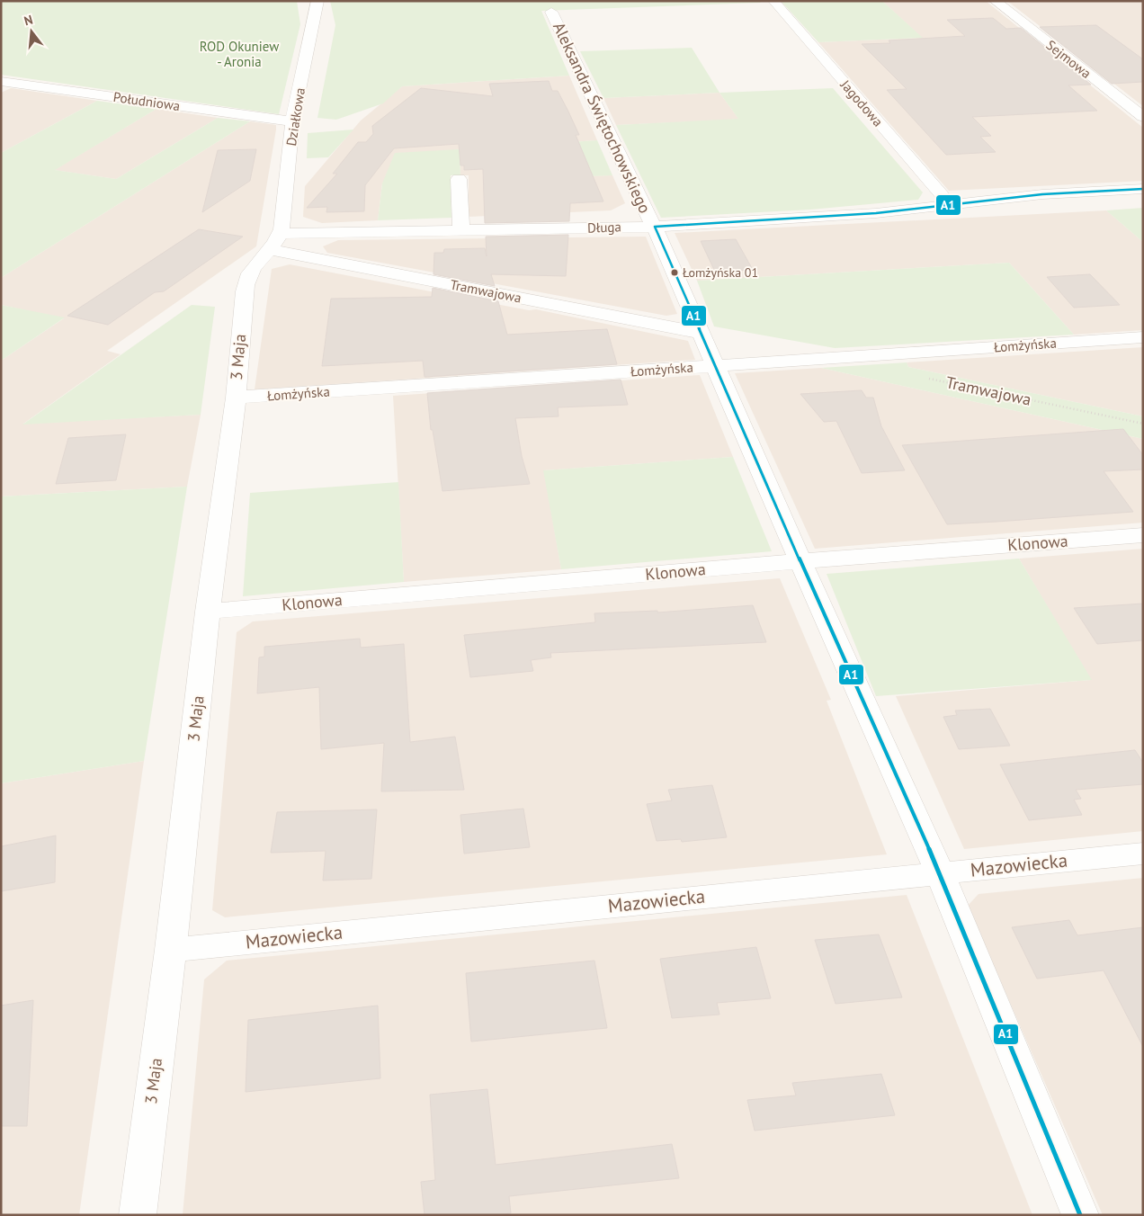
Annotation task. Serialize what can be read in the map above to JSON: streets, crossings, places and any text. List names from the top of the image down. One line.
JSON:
{"streets":{"street":["Sejmowa","Południowa","Jagodowa","Działkowa","Aleksandra Świętochowskiego","Długa","Tramwajowa","Łomżyńska","3 Maja","Klonowa","Mazowiecka"]},"crossings":[["Południowa","Działkowa"],["Jagodowa","Długa"],["Działkowa","Długa"],["Działkowa","Tramwajowa"],["Działkowa","3 Maja"],["Aleksandra Świętochowskiego","Długa"],["Aleksandra Świętochowskiego","Tramwajowa"],["Aleksandra Świętochowskiego","Łomżyńska"],["Aleksandra Świętochowskiego","Klonowa"],["Aleksandra Świętochowskiego","Mazowiecka"],["Długa","Tramwajowa"],["Długa","3 Maja"],["Tramwajowa","3 Maja"],["Łomżyńska","3 Maja"],["3 Maja","Klonowa"],["3 Maja","Mazowiecka"]],"parks":["ROD Okuniew - Aronia"],"places":["Łomżyńska 01"],"lines":["transit line A1"],"north":"top"}
